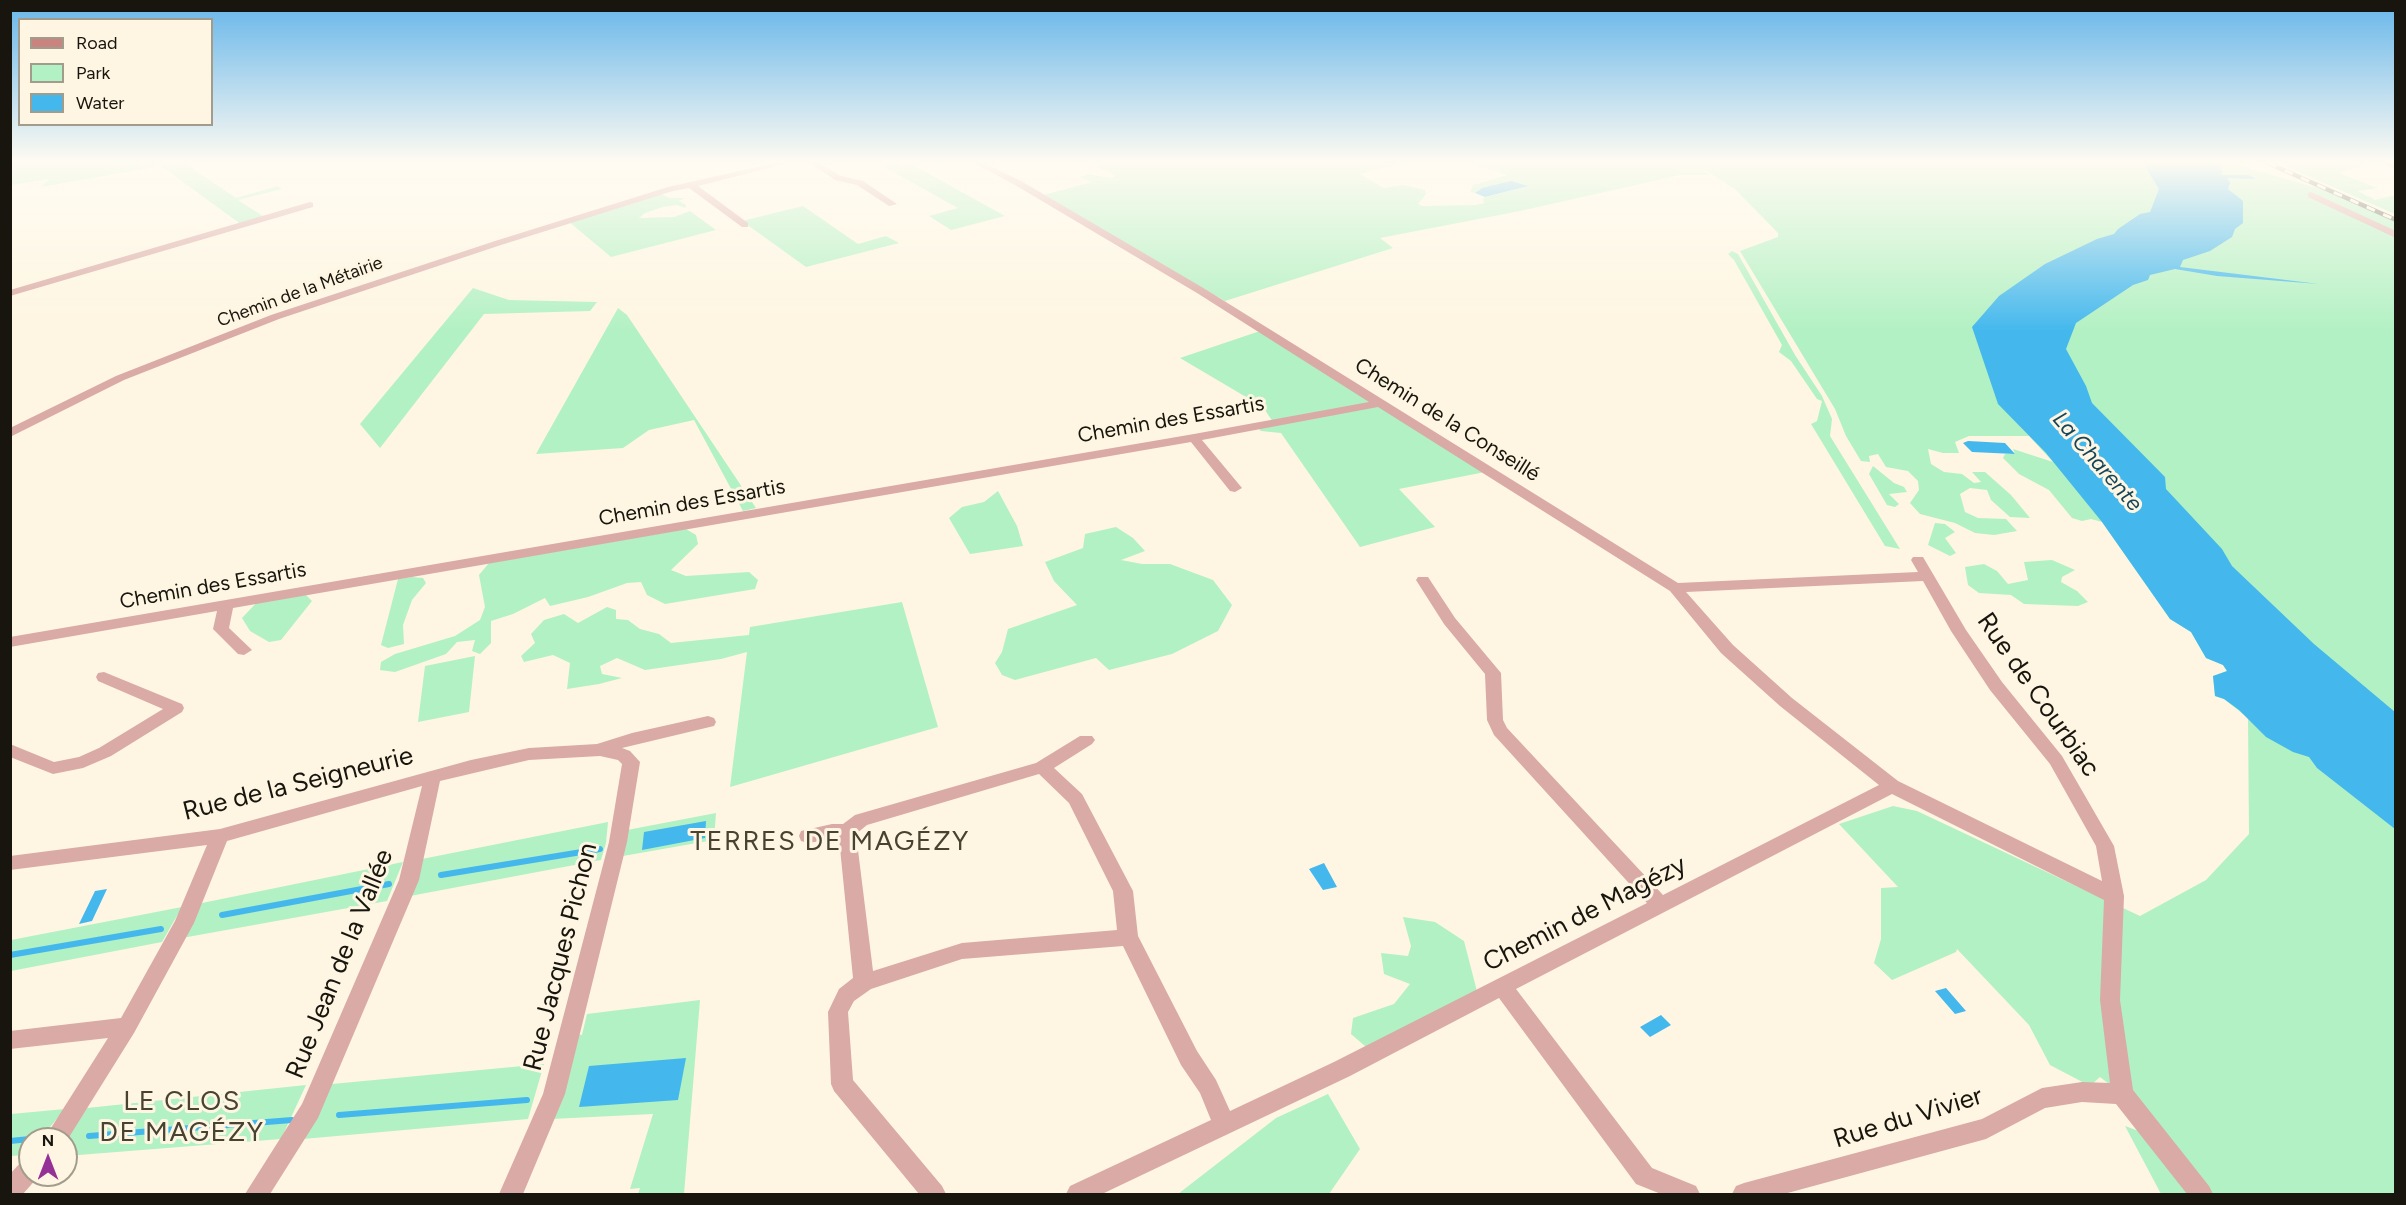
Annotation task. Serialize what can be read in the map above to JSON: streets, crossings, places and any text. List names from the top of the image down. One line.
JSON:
{"streets":{"street":["Chemin de la Métairie","Chemin des Essartis","Chemin de la Conseillé","Rue de Courbiac","Rue de la Seigneurie","Chemin de Magézy","Rue Jacques Pichon","Rue Jean de la Vallée","Rue du Vivier"]},"crossings":[["Chemin des Essartis","Chemin de la Conseillé"],["Chemin de la Conseillé","Chemin de Magézy"],["Rue de Courbiac","Rue du Vivier"],["Rue de la Seigneurie","Rue Jacques Pichon"],["Rue de la Seigneurie","Rue Jean de la Vallée"]],"districts":["TERRES DE MAGÉZY","LE CLOS DE MAGÉZY"],"water":["La Charente"],"legend":["Road","Park","Water"],"north":"top"}
